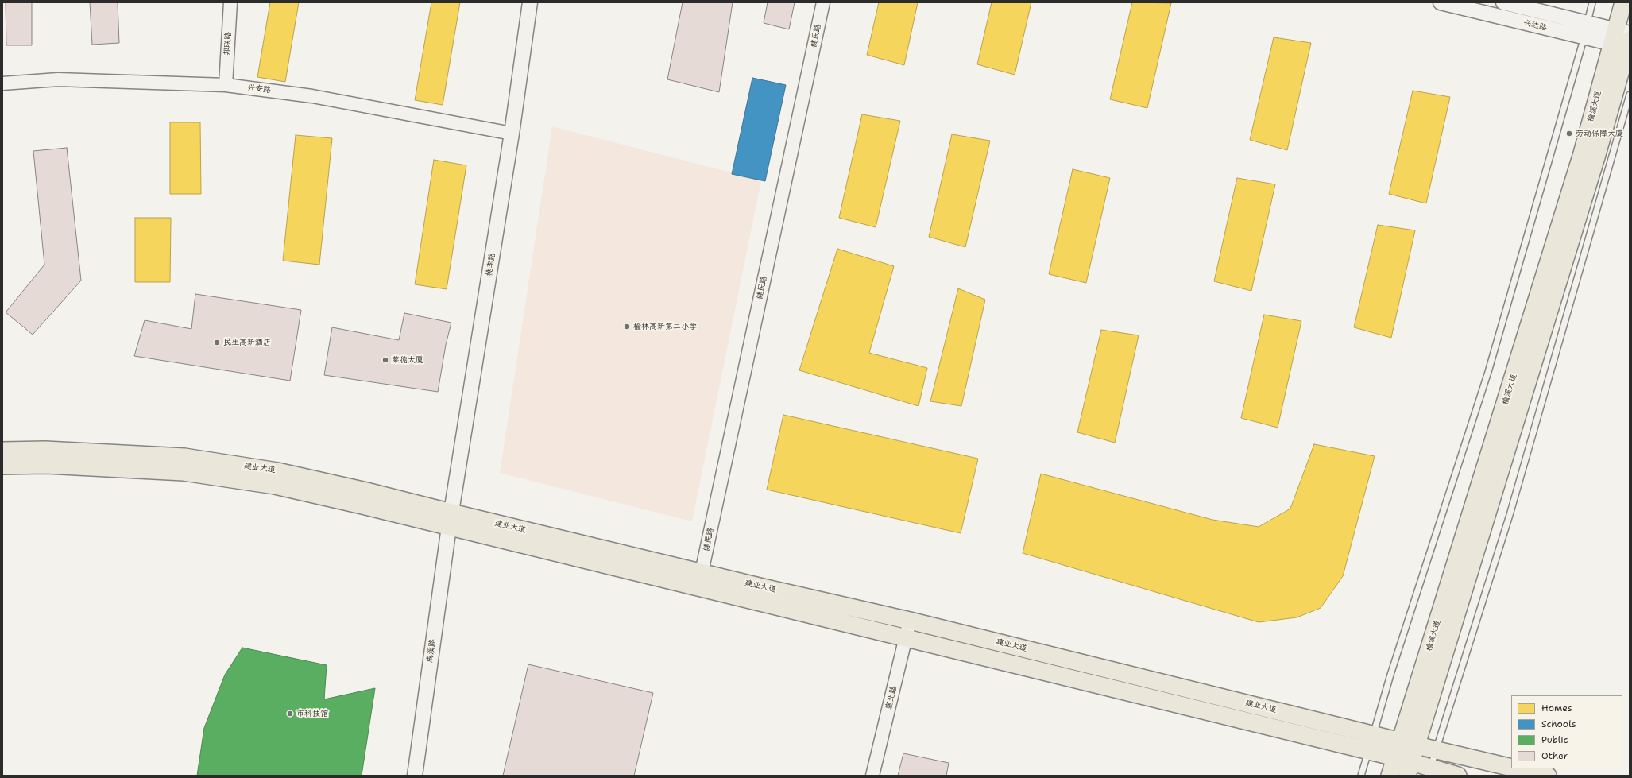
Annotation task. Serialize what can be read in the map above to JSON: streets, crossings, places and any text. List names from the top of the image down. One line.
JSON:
{"streets":{"main road":["兴达路","榆溪大道","桃李路","建业大道","成溪路"],"street":["健民路","邦联路","兴安路","塞北路"]},"crossings":[["兴达路","榆溪大道"],["健民路","建业大道"],["邦联路","兴安路"],["兴安路","桃李路"],["榆溪大道","建业大道"],["桃李路","建业大道"],["桃李路","成溪路"],["建业大道","成溪路"],["建业大道","塞北路"]],"places":["劳动保障大厦","榆林高新第二小学","民生高新酒店","莱德大厦","市科技馆"],"legend":["Homes","Schools","Public","Other"]}
